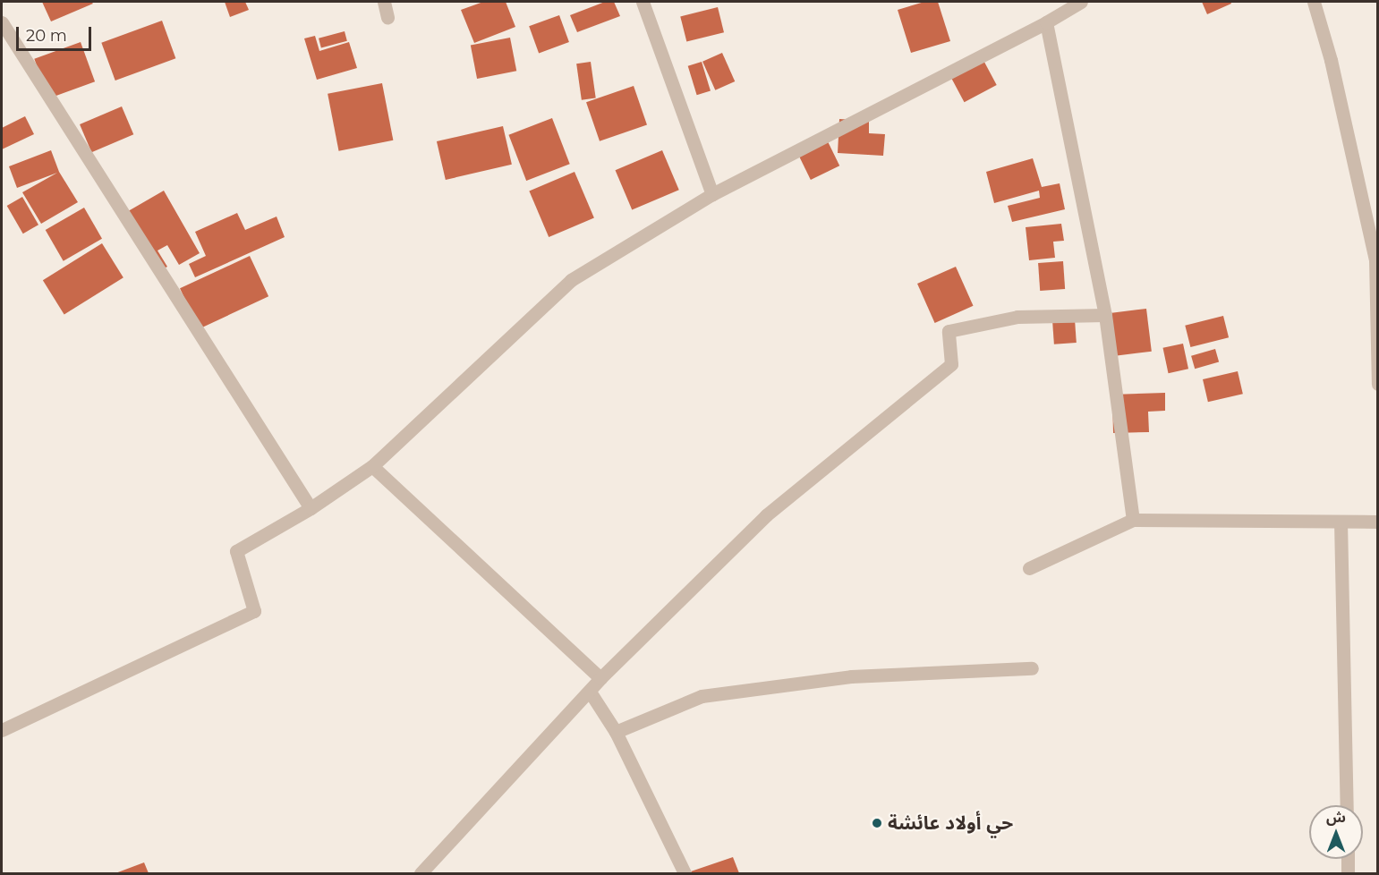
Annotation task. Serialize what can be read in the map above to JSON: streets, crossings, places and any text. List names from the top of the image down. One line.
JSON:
{"places":["حي أولاد عائشة"],"scale_bar":"20 m","north":"top"}
